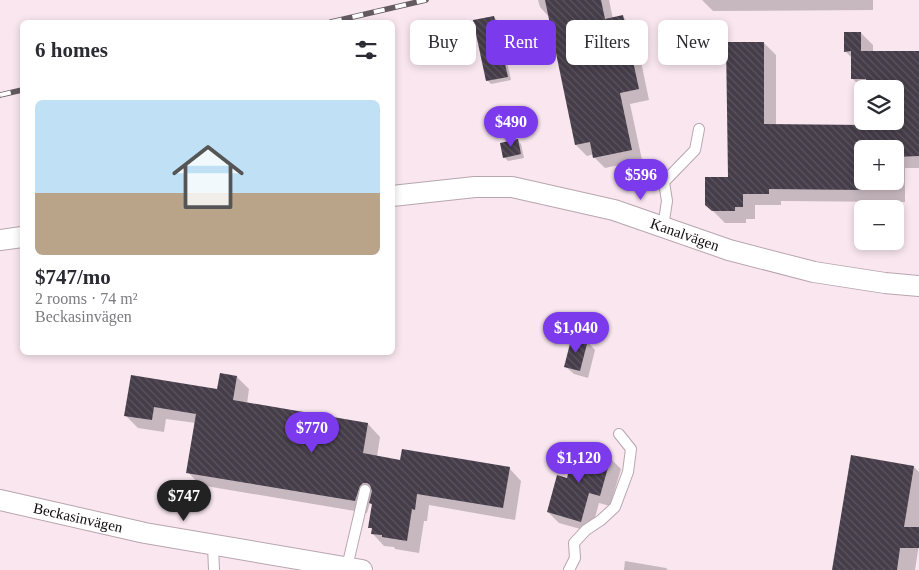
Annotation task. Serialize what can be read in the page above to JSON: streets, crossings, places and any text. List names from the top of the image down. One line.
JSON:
{"streets":{"street":["Kanalvägen","Beckasinvägen"]},"page":{"chip":["Buy","Rent","Filters","New"],"heading":"6 homes","map_buttons":["+","−"],"list":[{"name":"$747/mo","note":"2 rooms · 74 m² · Beckasinvägen"}],"price":["$490","$596","$1,040","$770","$1,120","$747"]}}
